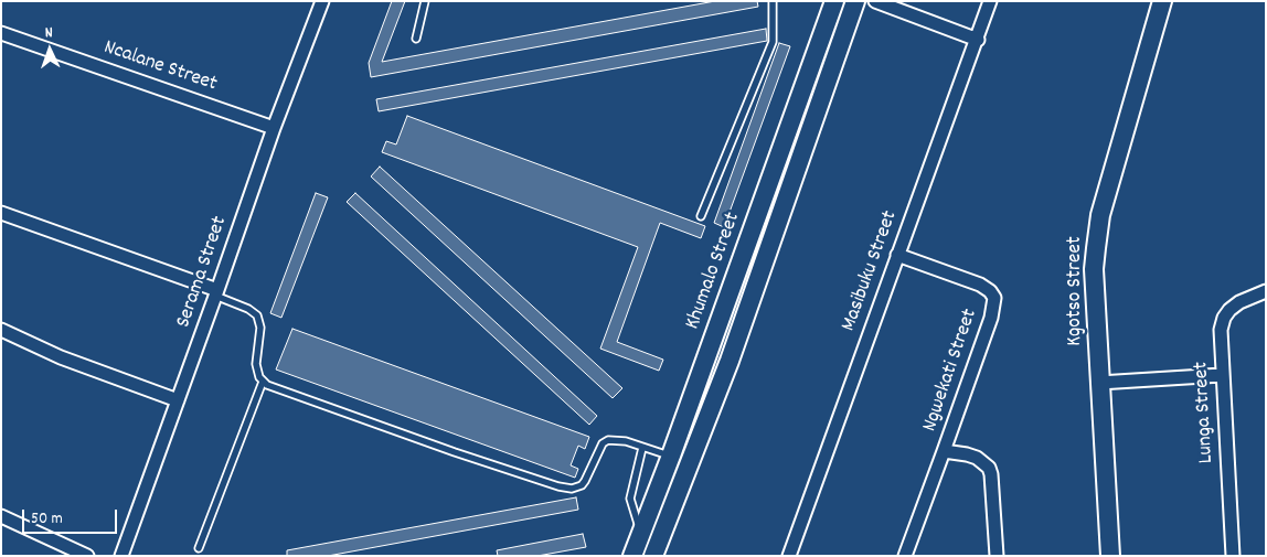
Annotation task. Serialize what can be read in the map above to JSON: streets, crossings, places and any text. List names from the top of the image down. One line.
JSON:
{"streets":{"street":["Ncalane Street","Khumalo Street","Masibuku Street","Serama Street","Kgotso Street","Ngwekati Street","Lunga Street"]},"crossings":[["Ncalane Street","Serama Street"],["Masibuku Street","Ngwekati Street"]],"scale_bar":"50 m","north":"top"}
